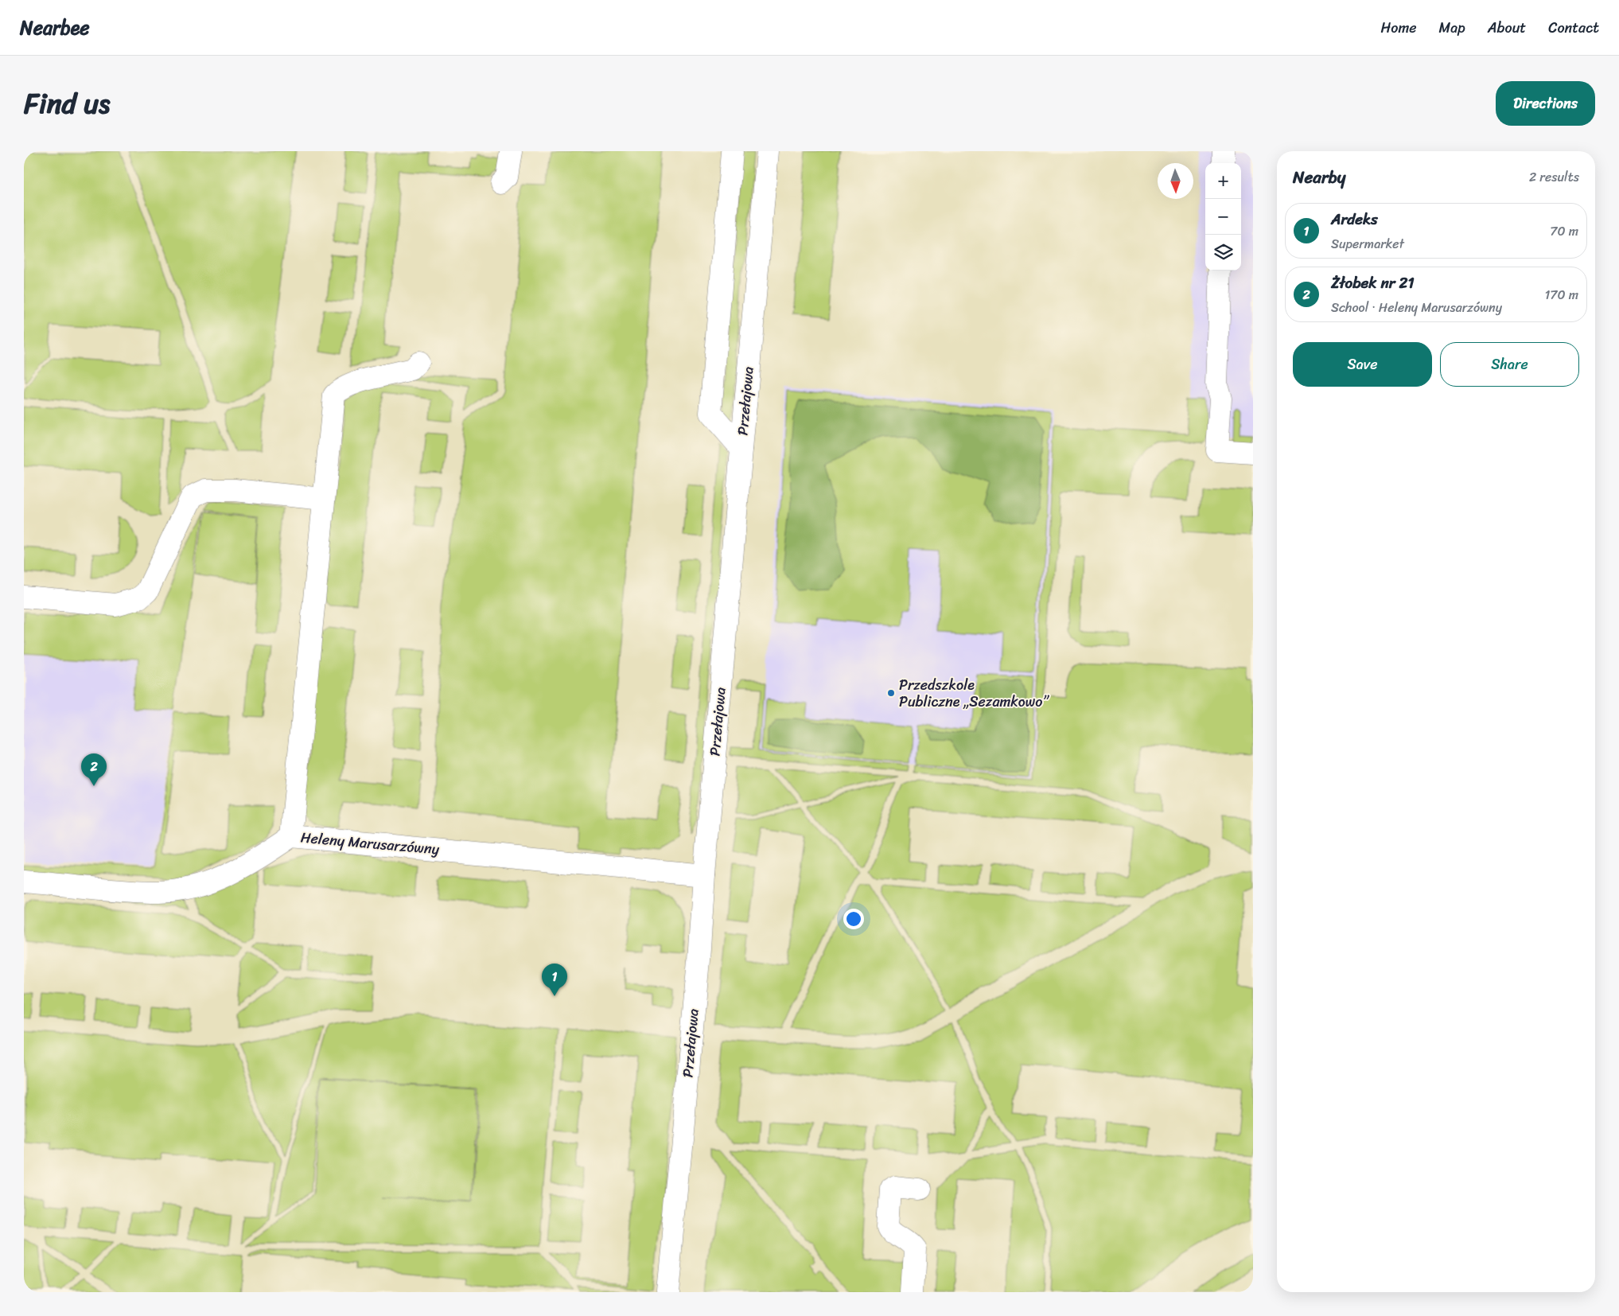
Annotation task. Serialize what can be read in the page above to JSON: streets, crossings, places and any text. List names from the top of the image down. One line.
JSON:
{"streets":{"street":["Przełajowa","Heleny Marusarzówny"]},"crossings":[["Przełajowa","Heleny Marusarzówny"]],"places":["Przedszkole Publiczne „Sezamkowo”"],"north":"bottom","page":{"header":"Nearbee","nav":["Home","Map","About","Contact"],"title":"Find us","buttons":["Directions",["Save","Share"]],"heading":["Nearby","2 results"],"map_buttons":["+","−"],"list":[{"mark":"1","name":"Ardeks","note":"Supermarket","value":"70 m"},{"mark":"2","name":"Żłobek nr 21","note":"School · Heleny Marusarzówny","value":"170 m"}],"pins":["2","1"]}}
